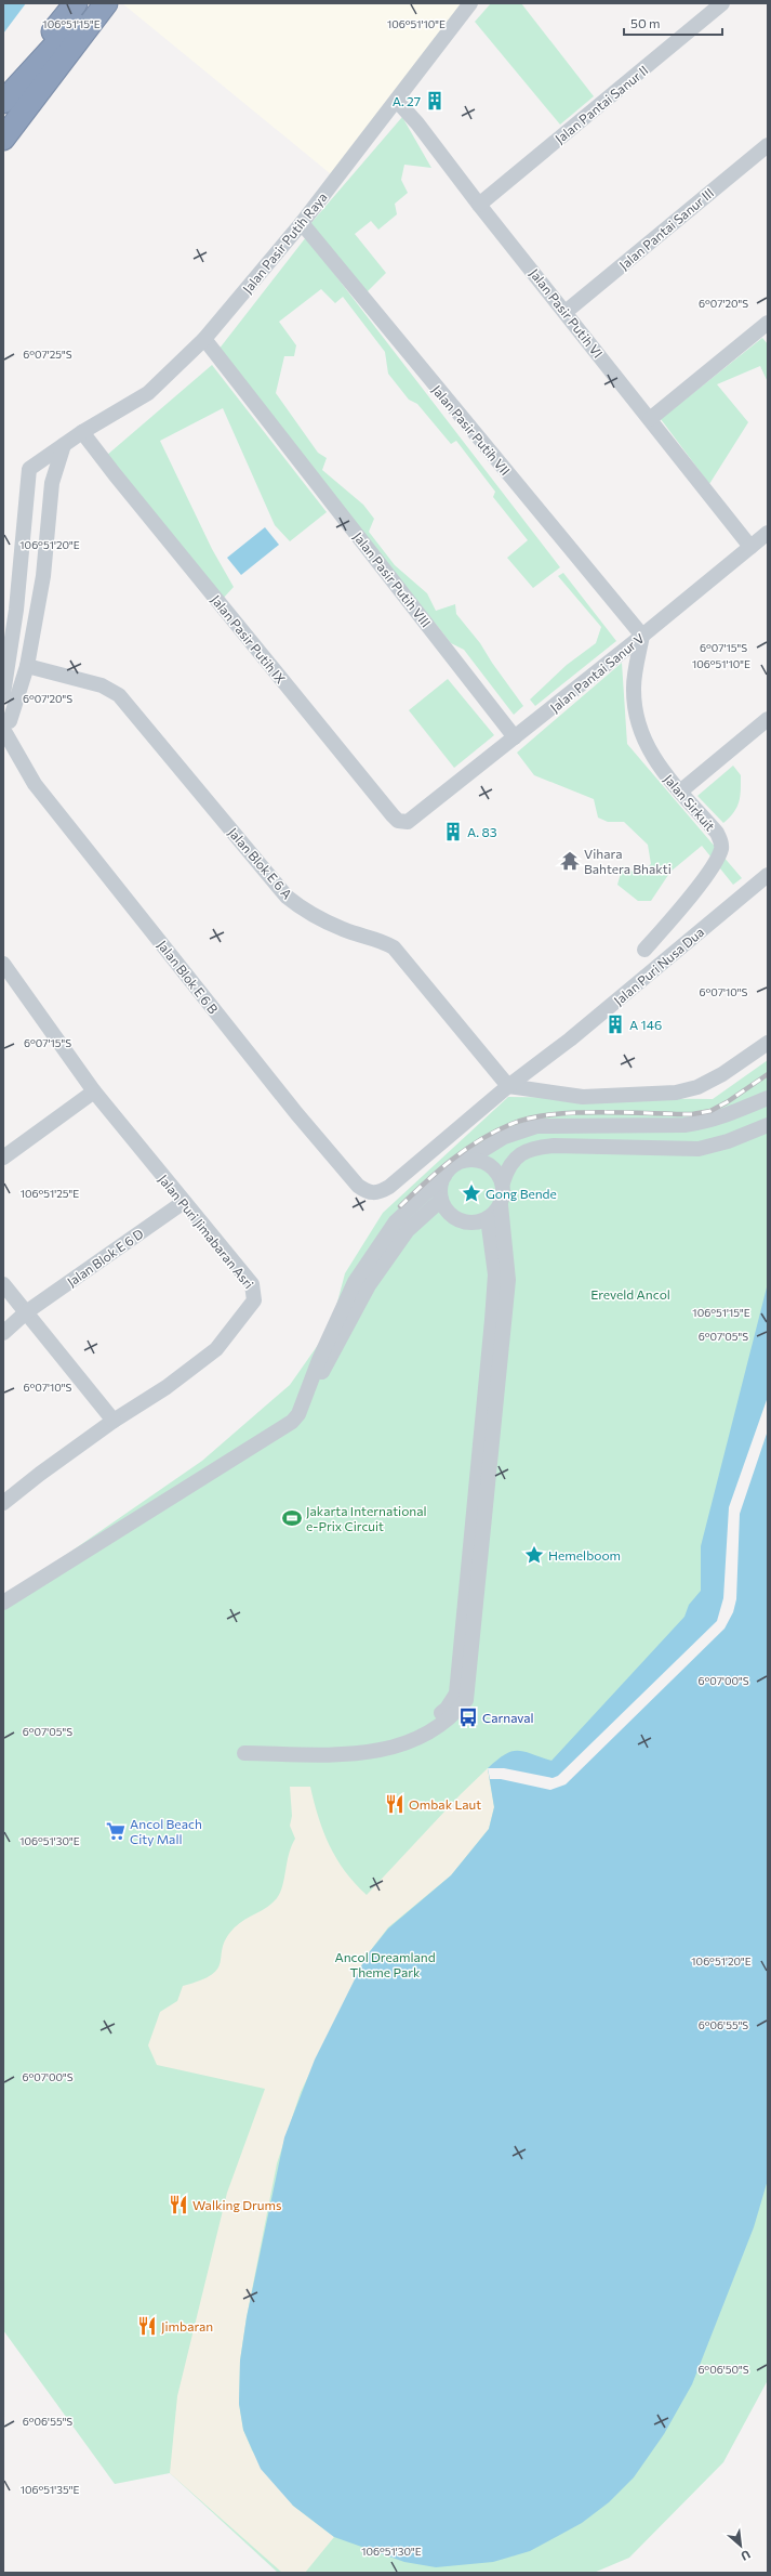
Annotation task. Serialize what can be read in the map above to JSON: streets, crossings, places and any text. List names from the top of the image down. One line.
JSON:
{"streets":{"street":["Jalan Pantai Sanur II","Jalan Pantai Sanur III","Jalan Pasir Putih Raya","Jalan Pasir Putih VI","Jalan Pasir Putih VII","Jalan Pasir Putih VIII","Jalan Pasir Putih IX","Jalan Pantai Sanur V","Jalan Sirkuit","Jalan Blok E 6 A","Jalan Puri Nusa Dua","Jalan Blok E 6 B","Jalan Puri Jimabaran Asri","Jalan Blok E 6 D"]},"crossings":[["Jalan Pantai Sanur II","Jalan Pasir Putih VI"],["Jalan Pantai Sanur III","Jalan Pasir Putih VI"],["Jalan Pasir Putih Raya","Jalan Pasir Putih VI"],["Jalan Pasir Putih Raya","Jalan Pasir Putih VII"],["Jalan Pasir Putih Raya","Jalan Pasir Putih VIII"],["Jalan Pasir Putih Raya","Jalan Pasir Putih IX"],["Jalan Pasir Putih VI","Jalan Pantai Sanur V"],["Jalan Pasir Putih VII","Jalan Pantai Sanur V"],["Jalan Pasir Putih VII","Jalan Sirkuit"],["Jalan Pasir Putih VIII","Jalan Pantai Sanur V"],["Jalan Pasir Putih IX","Jalan Pantai Sanur V"],["Jalan Pantai Sanur V","Jalan Sirkuit"],["Jalan Blok E 6 A","Jalan Puri Nusa Dua"],["Jalan Puri Nusa Dua","Jalan Blok E 6 B"],["Jalan Puri Jimabaran Asri","Jalan Blok E 6 D"]],"parks":["Ereveld Ancol","Ancol Dreamland Theme Park"],"places":{"building":["A. 27","A. 83","A 146"],"temple":["Vihara Bahtera Bhakti"],"place":["Gong Bende","Hemelboom"],"sports":["Jakarta International e-Prix Circuit"],"bus stop":["Carnaval"],"restaurant":["Ombak Laut","Walking Drums","Jimbaran"],"supermarket":["Ancol Beach City Mall"]},"scale_bar":"50 m","north":"bottom right","coordinates":["106°51'15\"E","106°51'10\"E","6°07'20\"S","6°07'25\"S","106°51'20\"E","6°07'15\"S","6°07'10\"S","106°51'25\"E","6°07'05\"S","6°07'00\"S","106°51'30\"E","6°06'55\"S","6°06'50\"S","106°51'35\"E"]}
